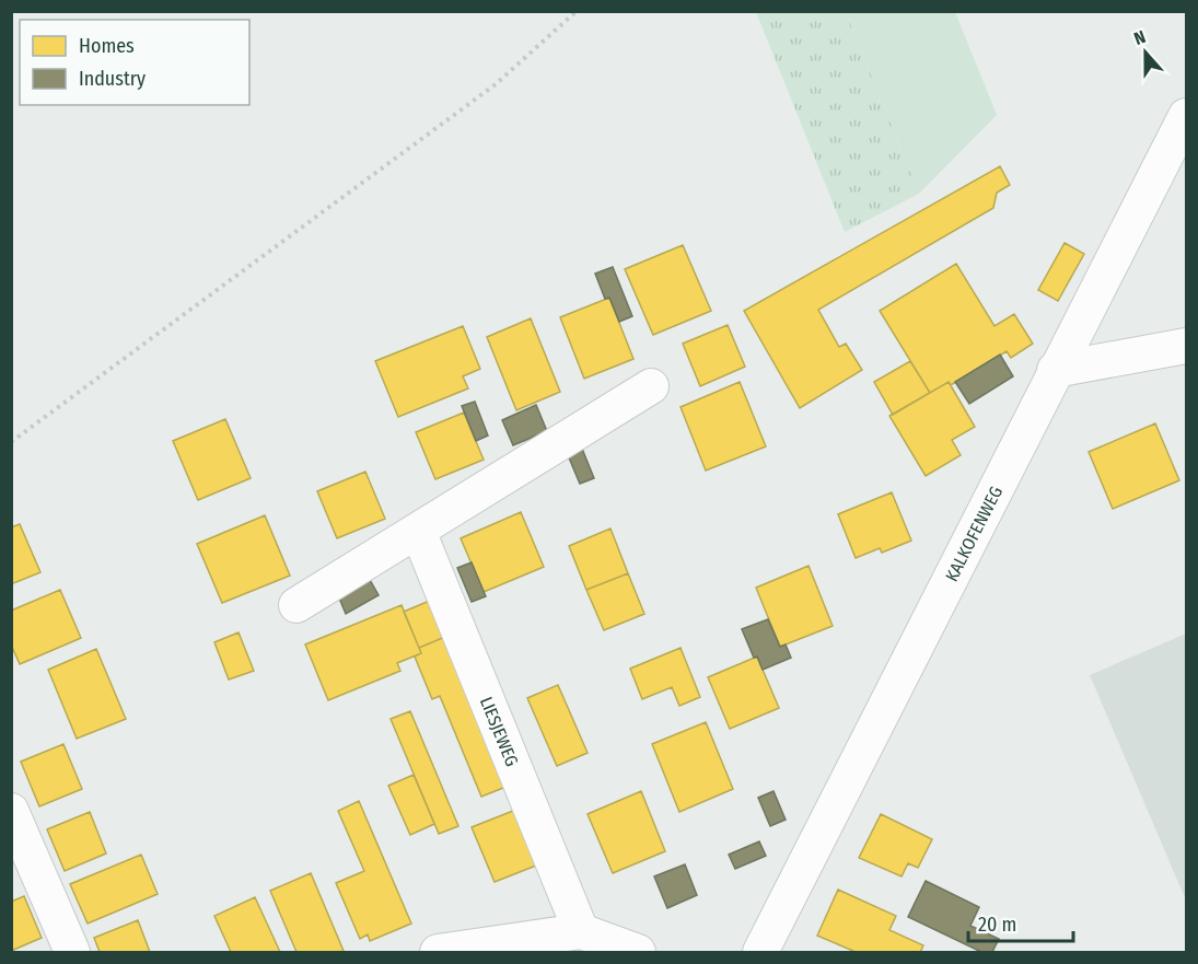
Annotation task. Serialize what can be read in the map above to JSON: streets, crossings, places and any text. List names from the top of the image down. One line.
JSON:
{"streets":{"street":["KALKOFENWEG","LIESJEWEG"]},"legend":["Homes","Industry"],"scale_bar":"20 m","north":"top"}
